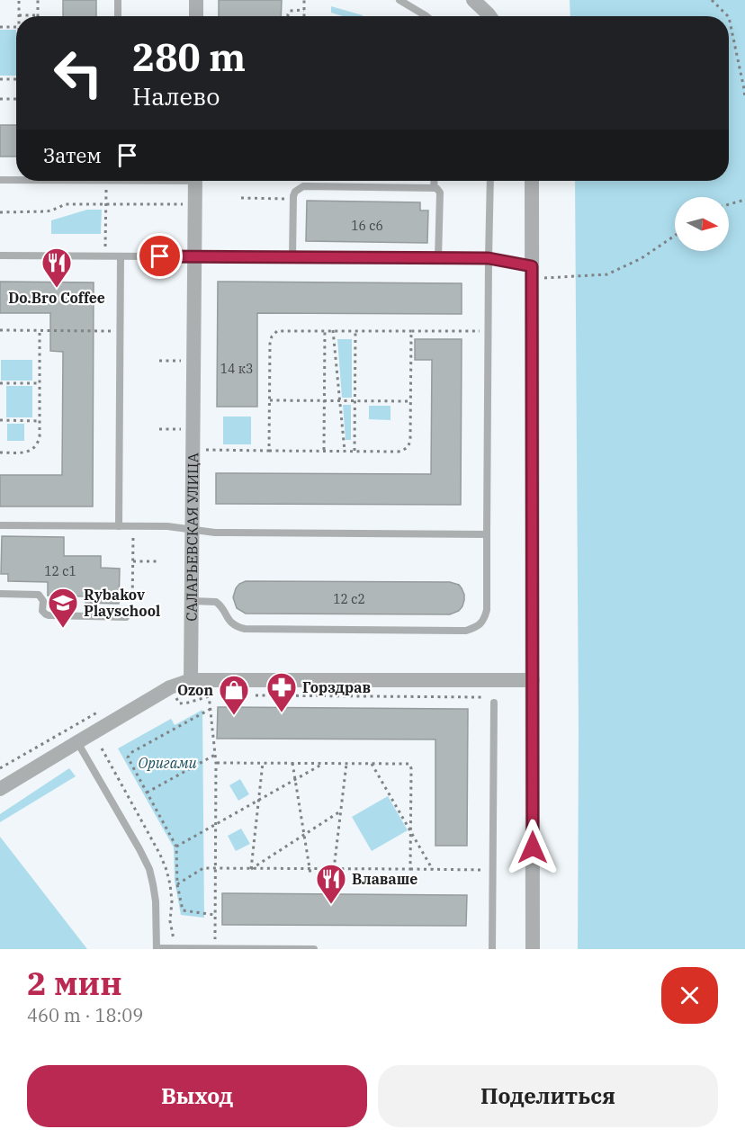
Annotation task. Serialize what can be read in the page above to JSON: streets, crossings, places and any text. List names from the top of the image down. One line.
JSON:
{"streets":{"street":["САЛАРЬЕВСКАЯ УЛИЦА"]},"parks":["Оригами"],"places":{"restaurant":["Do.Bro Coffee","Влаваше"],"school or university":["Rybakov Playschool"],"pharmacy":["Горздрав"],"shop":["Ozon"]},"house_numbers":["16 с6","14 к3","12 с1","12 с2"],"north":"right","page":{"turn":["280 m","Налево"],"then":"Затем","heading":["2 мин","460 m · 18:09"],"buttons":["Выход","Поделиться"]}}
